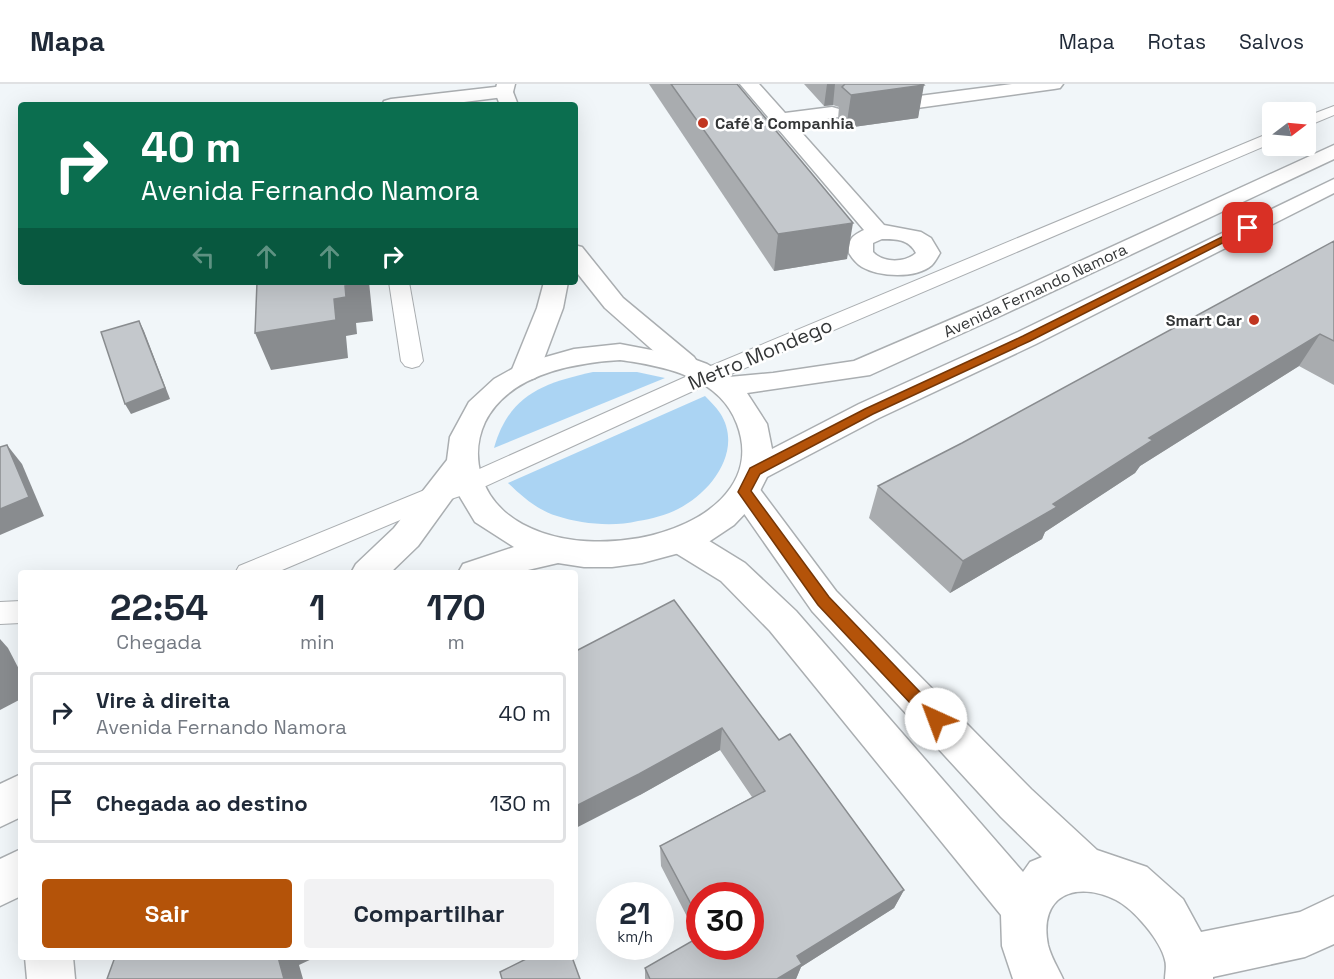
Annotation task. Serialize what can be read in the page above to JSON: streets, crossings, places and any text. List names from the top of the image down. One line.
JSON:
{"streets":{"main road":["Avenida Fernando Namora"],"lane":["Metro Mondego"]},"crossings":[["Avenida Fernando Namora","Metro Mondego"]],"places":["Café & Companhia","Smart Car"],"north":"right","page":{"header":"Mapa","nav":["Mapa","Rotas","Salvos"],"turn":["40 m","Avenida Fernando Namora"],"eta":["22:54","Chegada","1","min","170","m"],"list":[{"name":"Vire à direita","note":"Avenida Fernando Namora","value":"40 m"},{"name":"Chegada ao destino","value":"130 m"}],"buttons":["Sair","Compartilhar"],"speed":"21 km/h","limit":"30"}}
